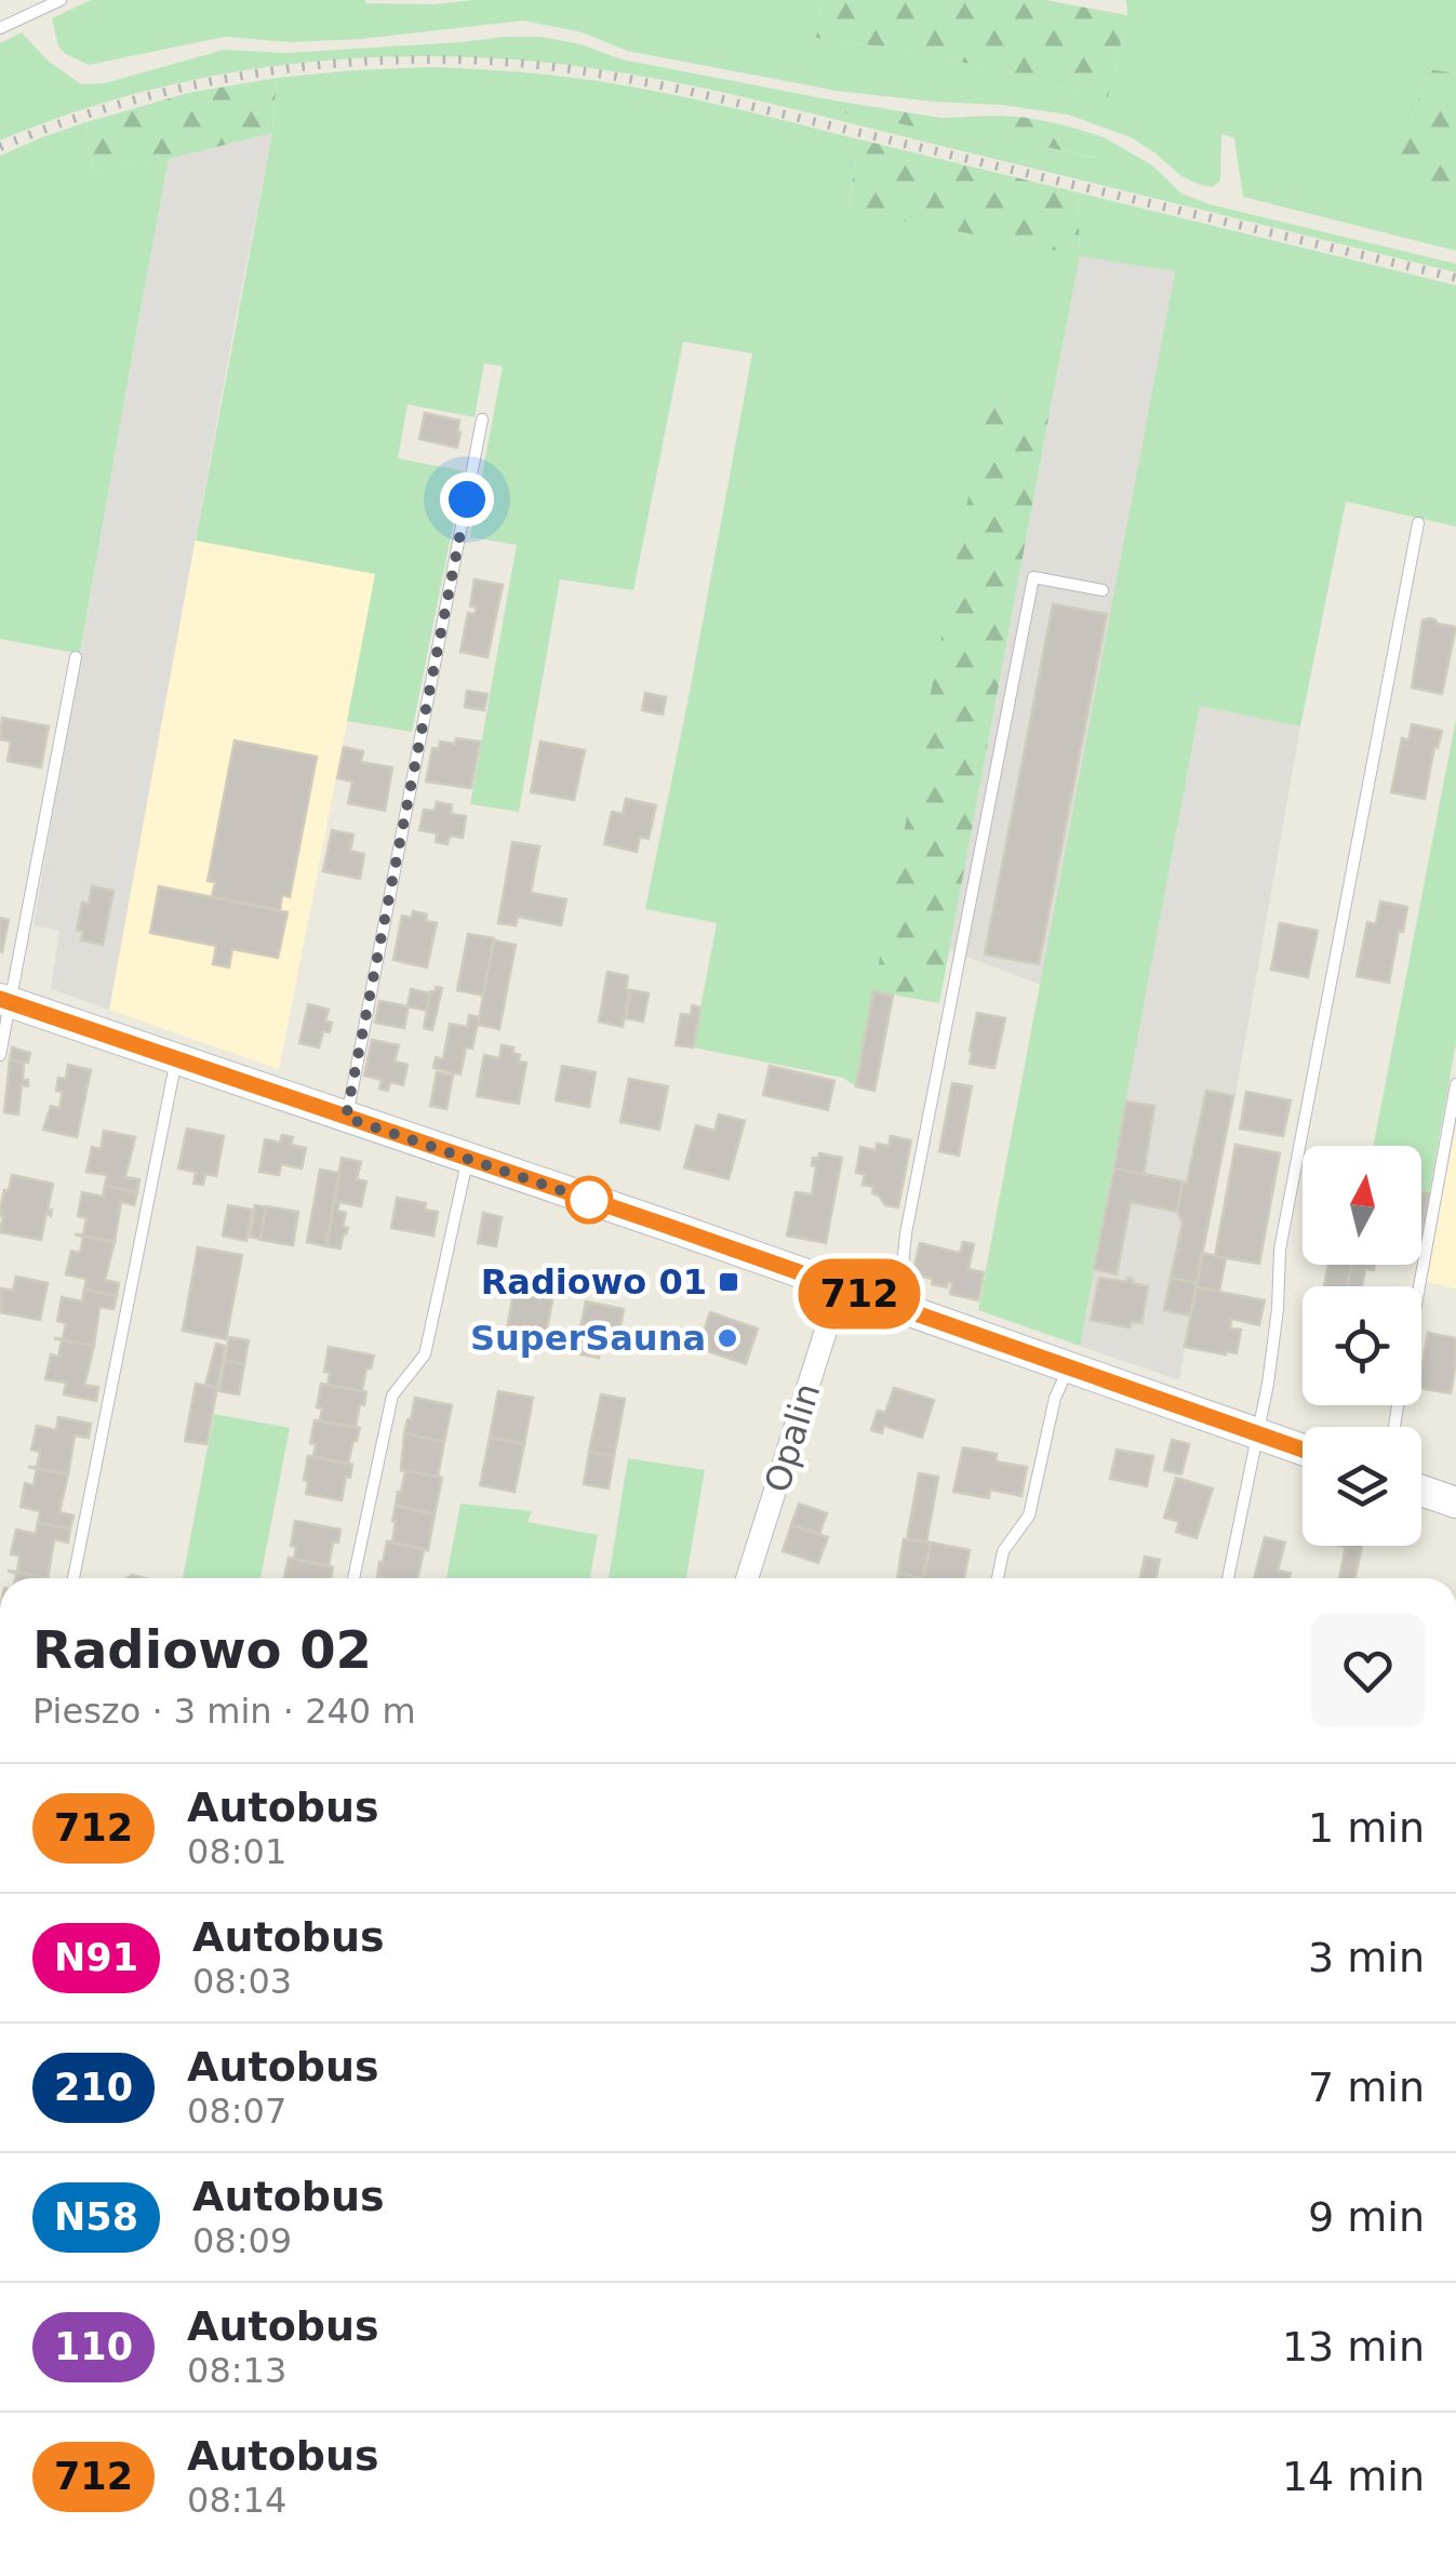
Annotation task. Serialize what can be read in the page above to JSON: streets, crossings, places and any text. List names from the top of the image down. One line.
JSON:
{"streets":{"street":["Opalin"]},"places":{"transit":["Radiowo 01"],"other":["SuperSauna"]},"lines":["bus line 712"],"north":"top","page":{"on_map":"712","heading":["Radiowo 02","Pieszo · 3 min · 240 m"],"list":[{"mark":"712","name":"Autobus","note":"08:01","value":"1 min"},{"mark":"N91","name":"Autobus","note":"08:03","value":"3 min"},{"mark":"210","name":"Autobus","note":"08:07","value":"7 min"},{"mark":"N58","name":"Autobus","note":"08:09","value":"9 min"},{"mark":"110","name":"Autobus","note":"08:13","value":"13 min"},{"mark":"712","name":"Autobus","note":"08:14","value":"14 min"}]}}
